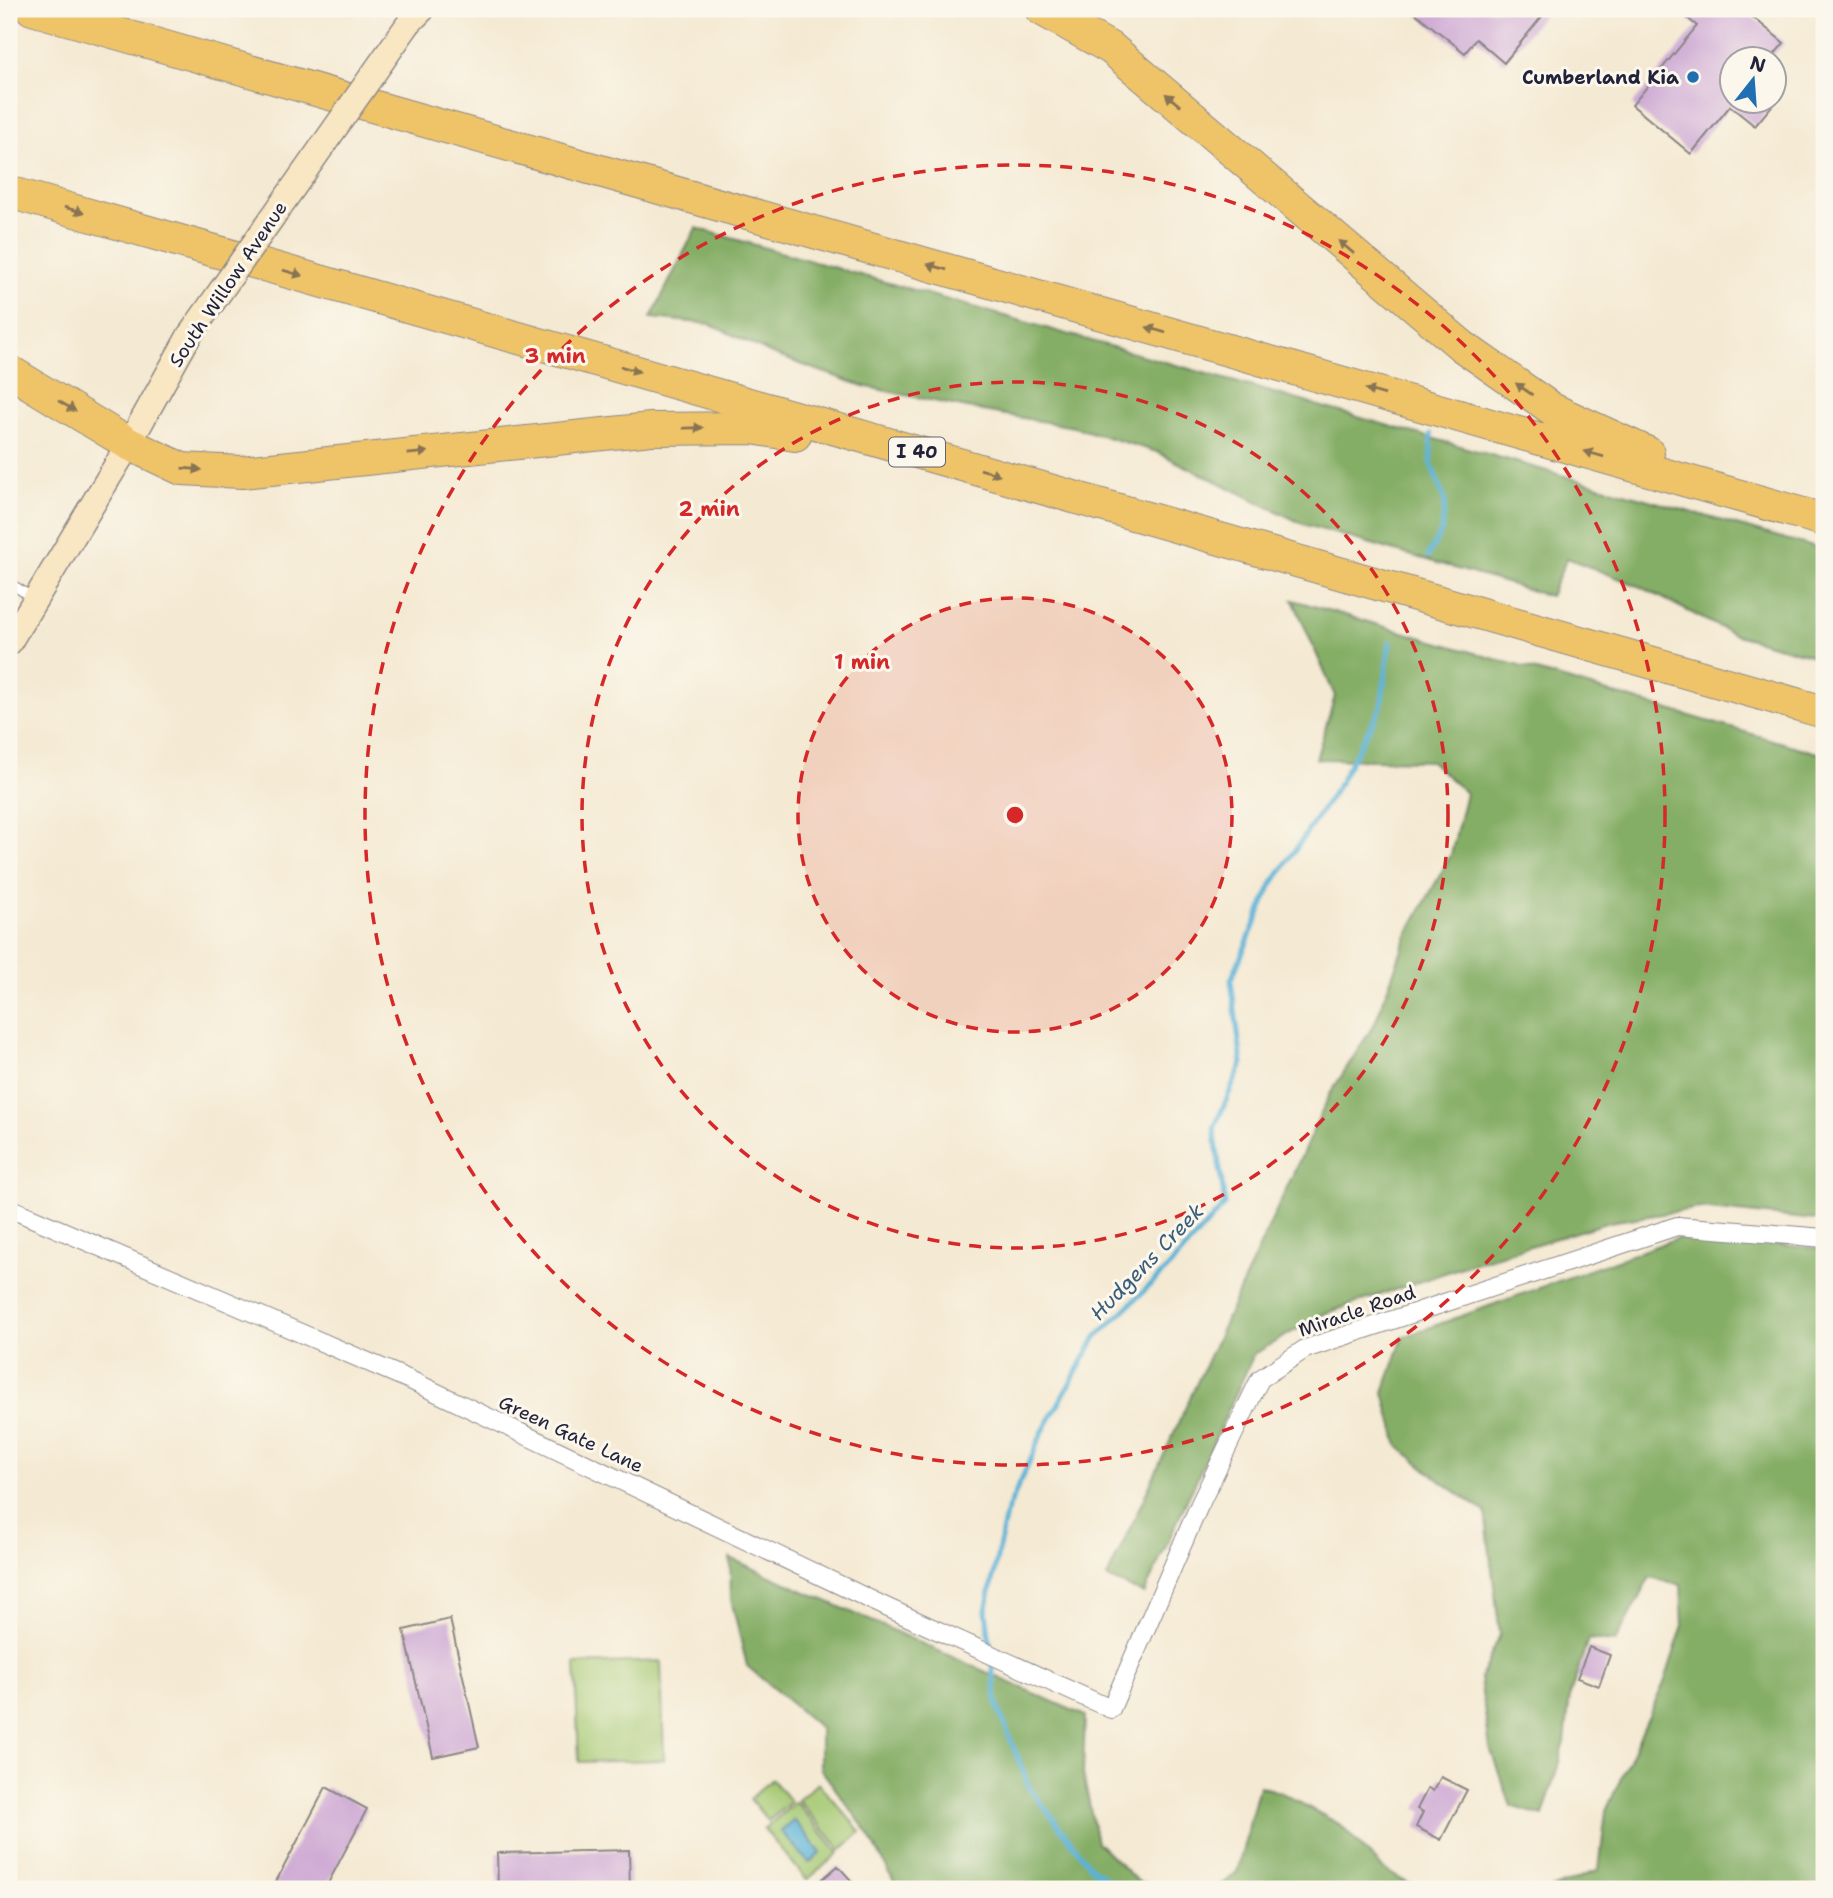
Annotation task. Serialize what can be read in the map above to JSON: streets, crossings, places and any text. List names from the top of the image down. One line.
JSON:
{"streets":{"highway":["I 40"],"main road":["South Willow Avenue"],"street":["Miracle Road","Green Gate Lane"]},"crossings":[["Miracle Road","Green Gate Lane"]],"water":["Hudgens Creek"],"places":["Cumberland Kia"],"north":"top","rings":["3 min","2 min","1 min"]}
